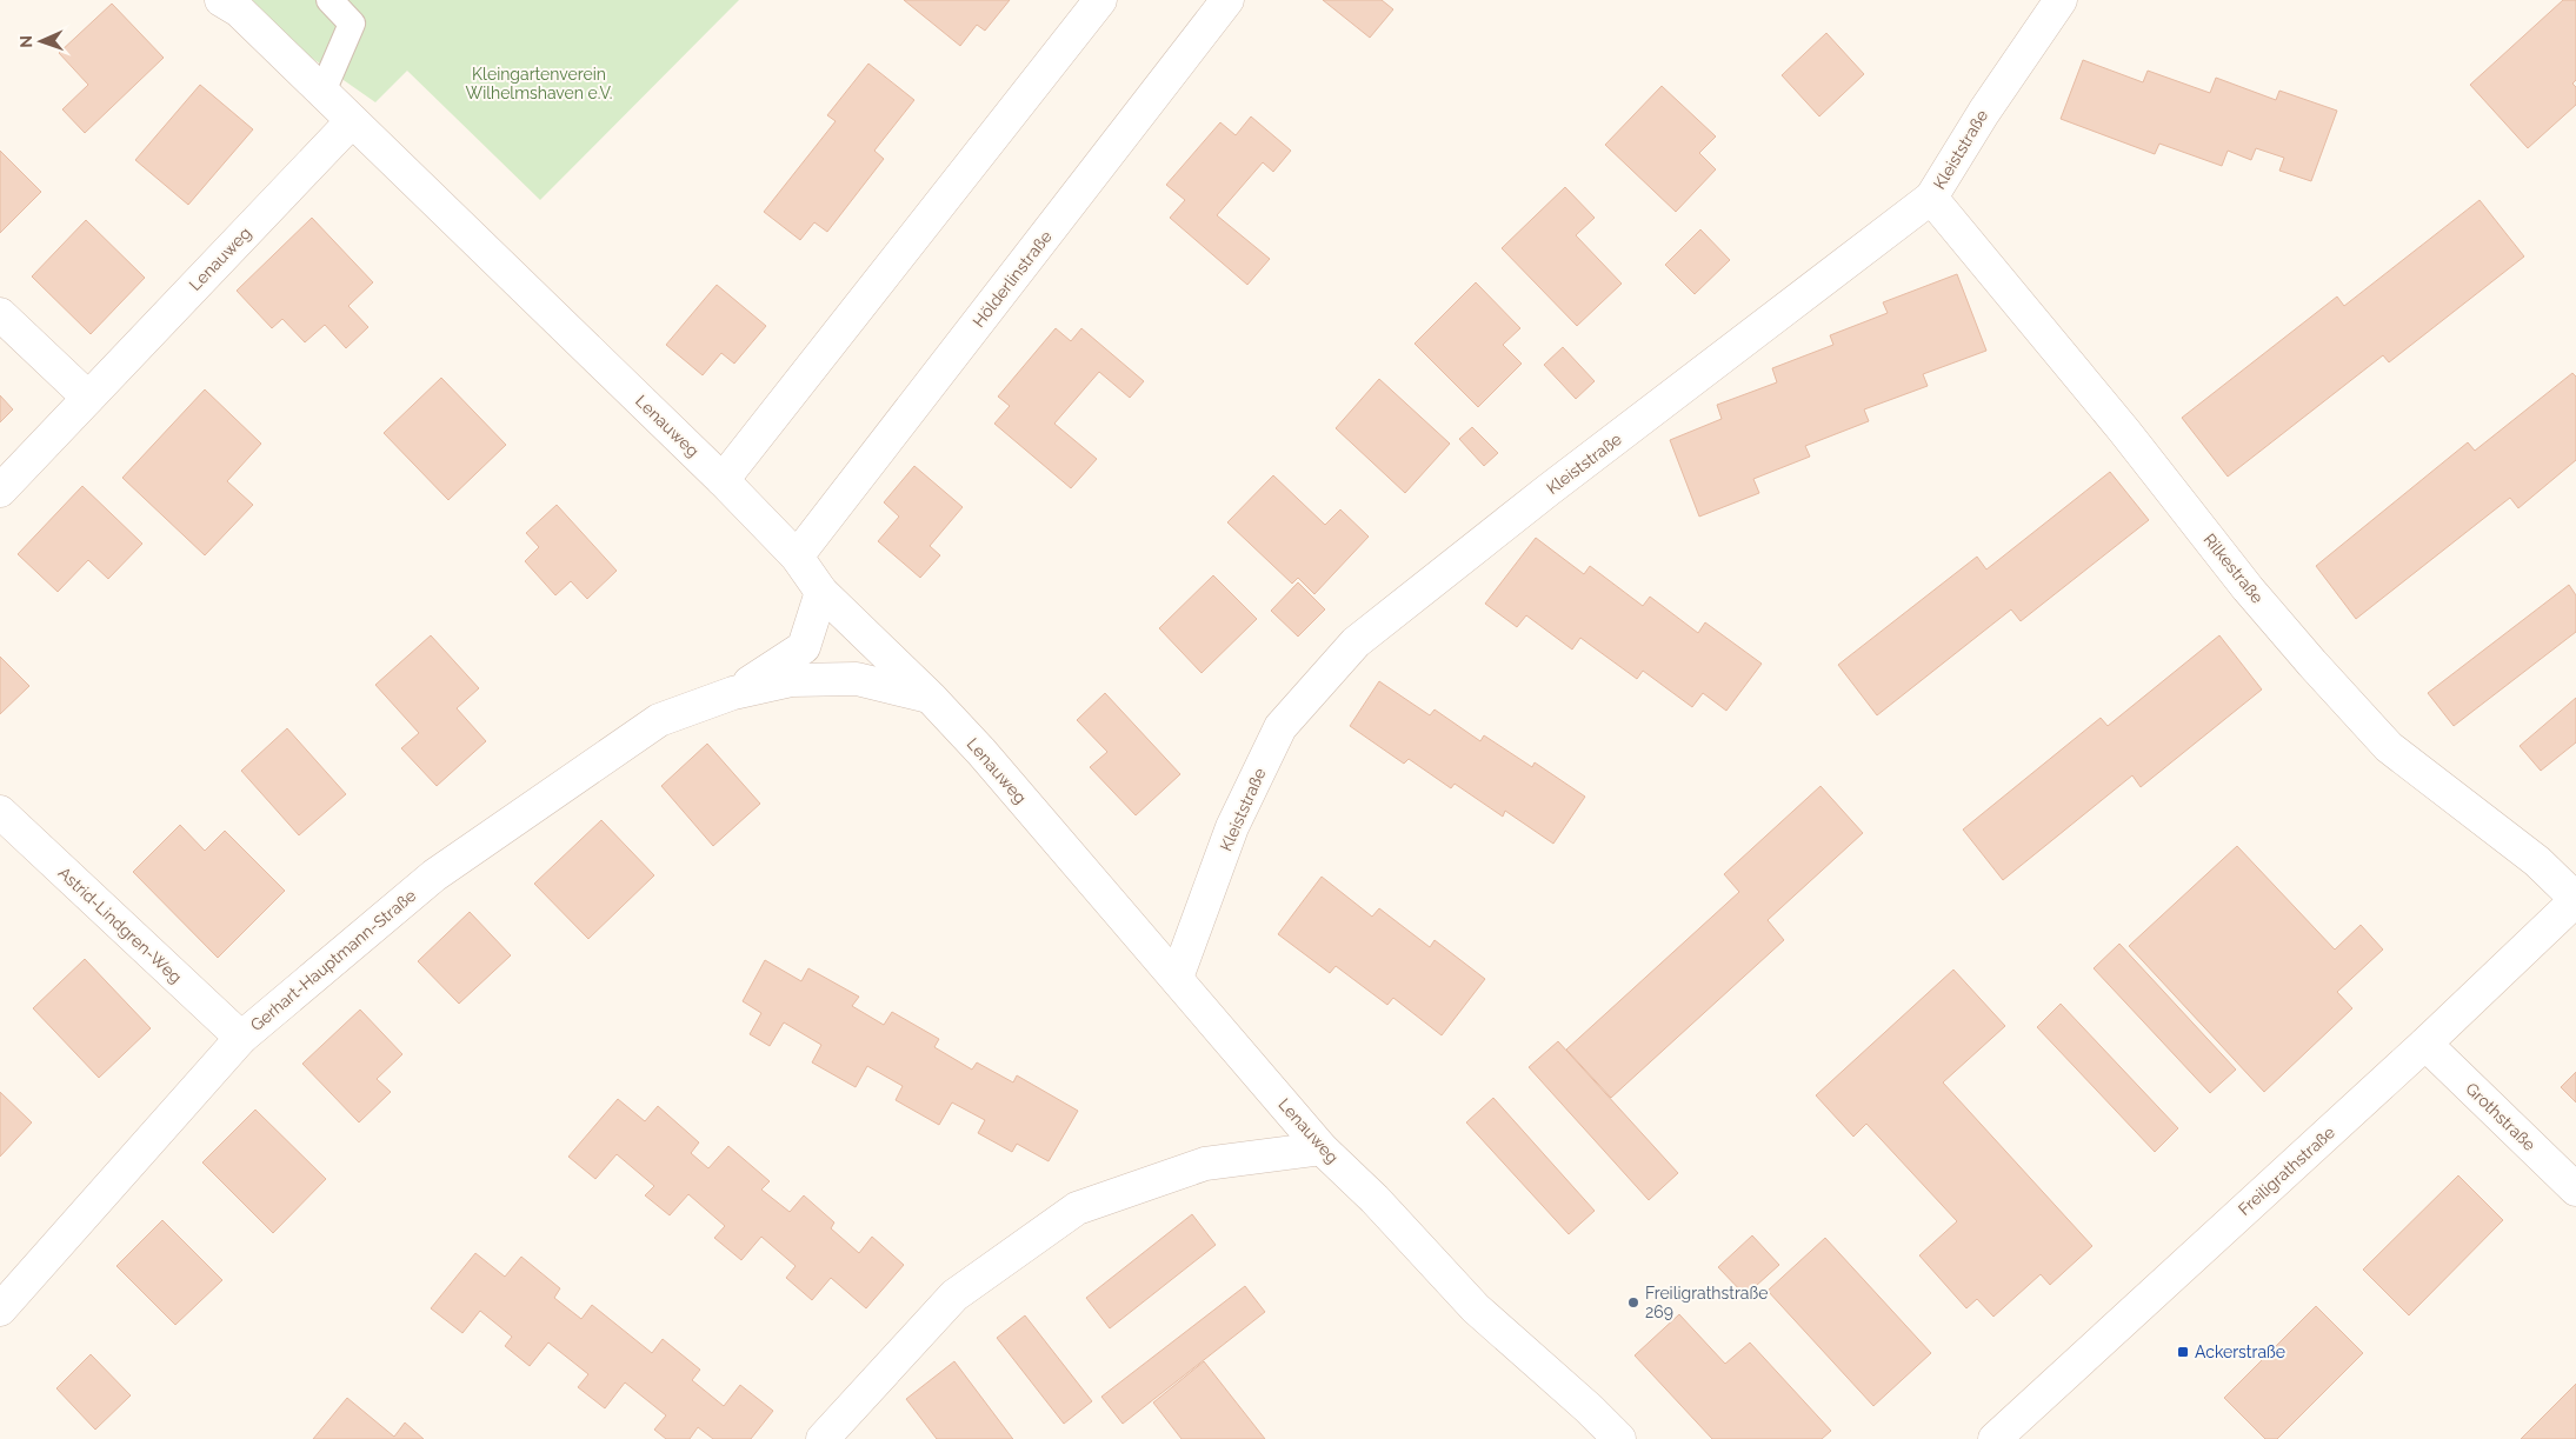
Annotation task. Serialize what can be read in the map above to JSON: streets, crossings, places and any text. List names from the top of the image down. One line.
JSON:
{"streets":{"street":["Kleiststraße","Lenauweg","Hölderlinstraße","Rilkestraße","Astrid-Lindgren-Weg","Gerhart-Hauptmann-Straße","Grothstraße","Freiligrathstraße"]},"crossings":[["Kleiststraße","Lenauweg"],["Kleiststraße","Rilkestraße"],["Lenauweg","Hölderlinstraße"],["Lenauweg","Gerhart-Hauptmann-Straße"],["Rilkestraße","Freiligrathstraße"],["Astrid-Lindgren-Weg","Gerhart-Hauptmann-Straße"],["Grothstraße","Freiligrathstraße"]],"parks":["Kleingartenverein Wilhelmshaven e.V."],"places":{"other":["Freiligrathstraße 269"],"transit":["Ackerstraße"]},"north":"left"}
